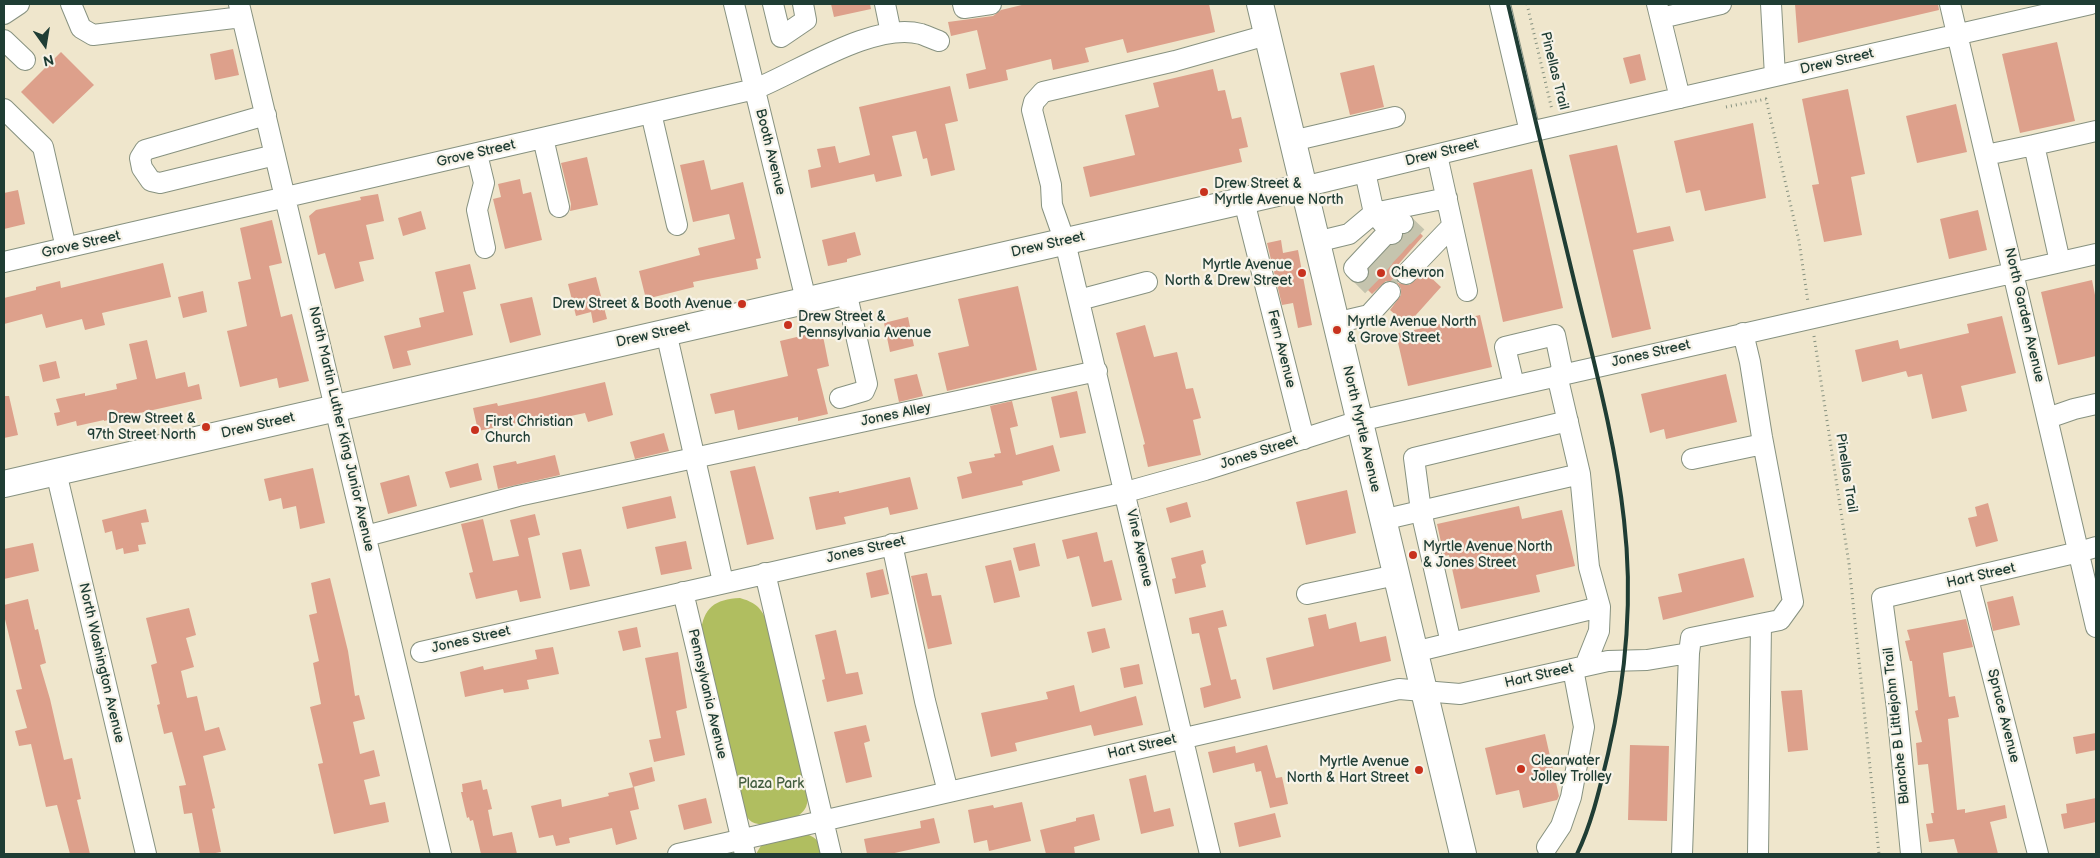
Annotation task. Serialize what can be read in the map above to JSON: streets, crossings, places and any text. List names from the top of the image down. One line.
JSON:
{"streets":{"main road":["Drew Street","North Myrtle Avenue"],"street":["Booth Avenue","Grove Street","North Garden Avenue","Fern Avenue","Jones Street","Jones Alley","North Martin Luther King Junior Avenue","Vine Avenue","Hart Street","North Washington Avenue","Pennsylvania Avenue","Spruce Avenue","Blanche B Littlejohn Trail"],"path":["Pinellas Trail"]},"crossings":[["Drew Street","Pinellas Trail"],["Drew Street","Booth Avenue"],["Drew Street","North Garden Avenue"],["Drew Street","Fern Avenue"],["Drew Street","North Martin Luther King Junior Avenue"],["Drew Street","North Myrtle Avenue"],["Drew Street","Vine Avenue"],["Drew Street","North Washington Avenue"],["Pinellas Trail","Jones Street"],["Booth Avenue","Grove Street"],["Grove Street","North Martin Luther King Junior Avenue"],["North Garden Avenue","Jones Street"],["North Garden Avenue","Hart Street"],["Fern Avenue","Jones Street"],["Jones Street","North Myrtle Avenue"],["Jones Street","Vine Avenue"],["Jones Street","Pennsylvania Avenue"],["Jones Alley","North Martin Luther King Junior Avenue"],["Jones Alley","Vine Avenue"],["North Myrtle Avenue","Vine Avenue"],["North Myrtle Avenue","Hart Street"],["Vine Avenue","Hart Street"],["Hart Street","Pennsylvania Avenue"],["Hart Street","Spruce Avenue"],["Hart Street","Blanche B Littlejohn Trail"]],"parks":["Plaza Park"],"places":["Drew Street & Myrtle Avenue North","Myrtle Avenue North & Drew Street","Chevron","Drew Street & Booth Avenue","Drew Street & Pennsylvania Avenue","Myrtle Avenue North & Grove Street","Drew Street & 97th Street North","First Christian Church","Myrtle Avenue North & Jones Street","Clearwater Jolley Trolley","Myrtle Avenue North & Hart Street"],"north":"bottom"}
